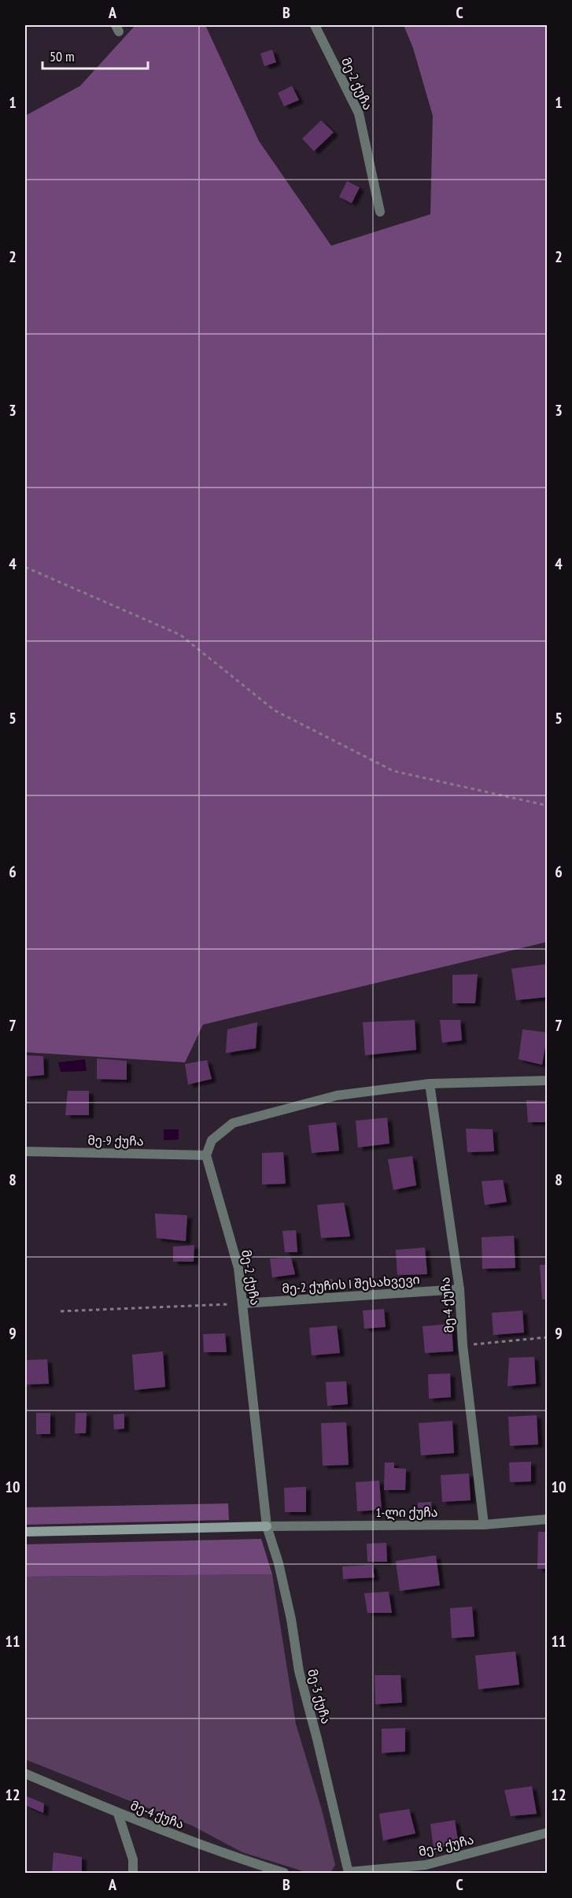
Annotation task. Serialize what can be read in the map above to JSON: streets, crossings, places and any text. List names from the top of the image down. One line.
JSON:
{"streets":{"street":["მე-2 ქუჩა","მე-9 ქუჩა","მე-2 ქუჩის I შესახვევი","მე-4 ქუჩა","1-ლი ქუჩა","მე-3 ქუჩა","მე-8 ქუჩა"]},"crossings":[["მე-2 ქუჩა","მე-9 ქუჩა"],["მე-2 ქუჩა","მე-2 ქუჩის I შესახვევი"],["მე-2 ქუჩა","1-ლი ქუჩა"],["მე-2 ქუჩა","მე-3 ქუჩა"],["მე-2 ქუჩის I შესახვევი","მე-4 ქუჩა"],["მე-4 ქუჩა","1-ლი ქუჩა"],["1-ლი ქუჩა","მე-3 ქუჩა"],["მე-3 ქუჩა","მე-8 ქუჩა"]],"scale_bar":"50 m","grid":{"columns":["A","B","C"],"rows":["1","2","3","4","5","6","7","8","9","10","11","12"]}}
